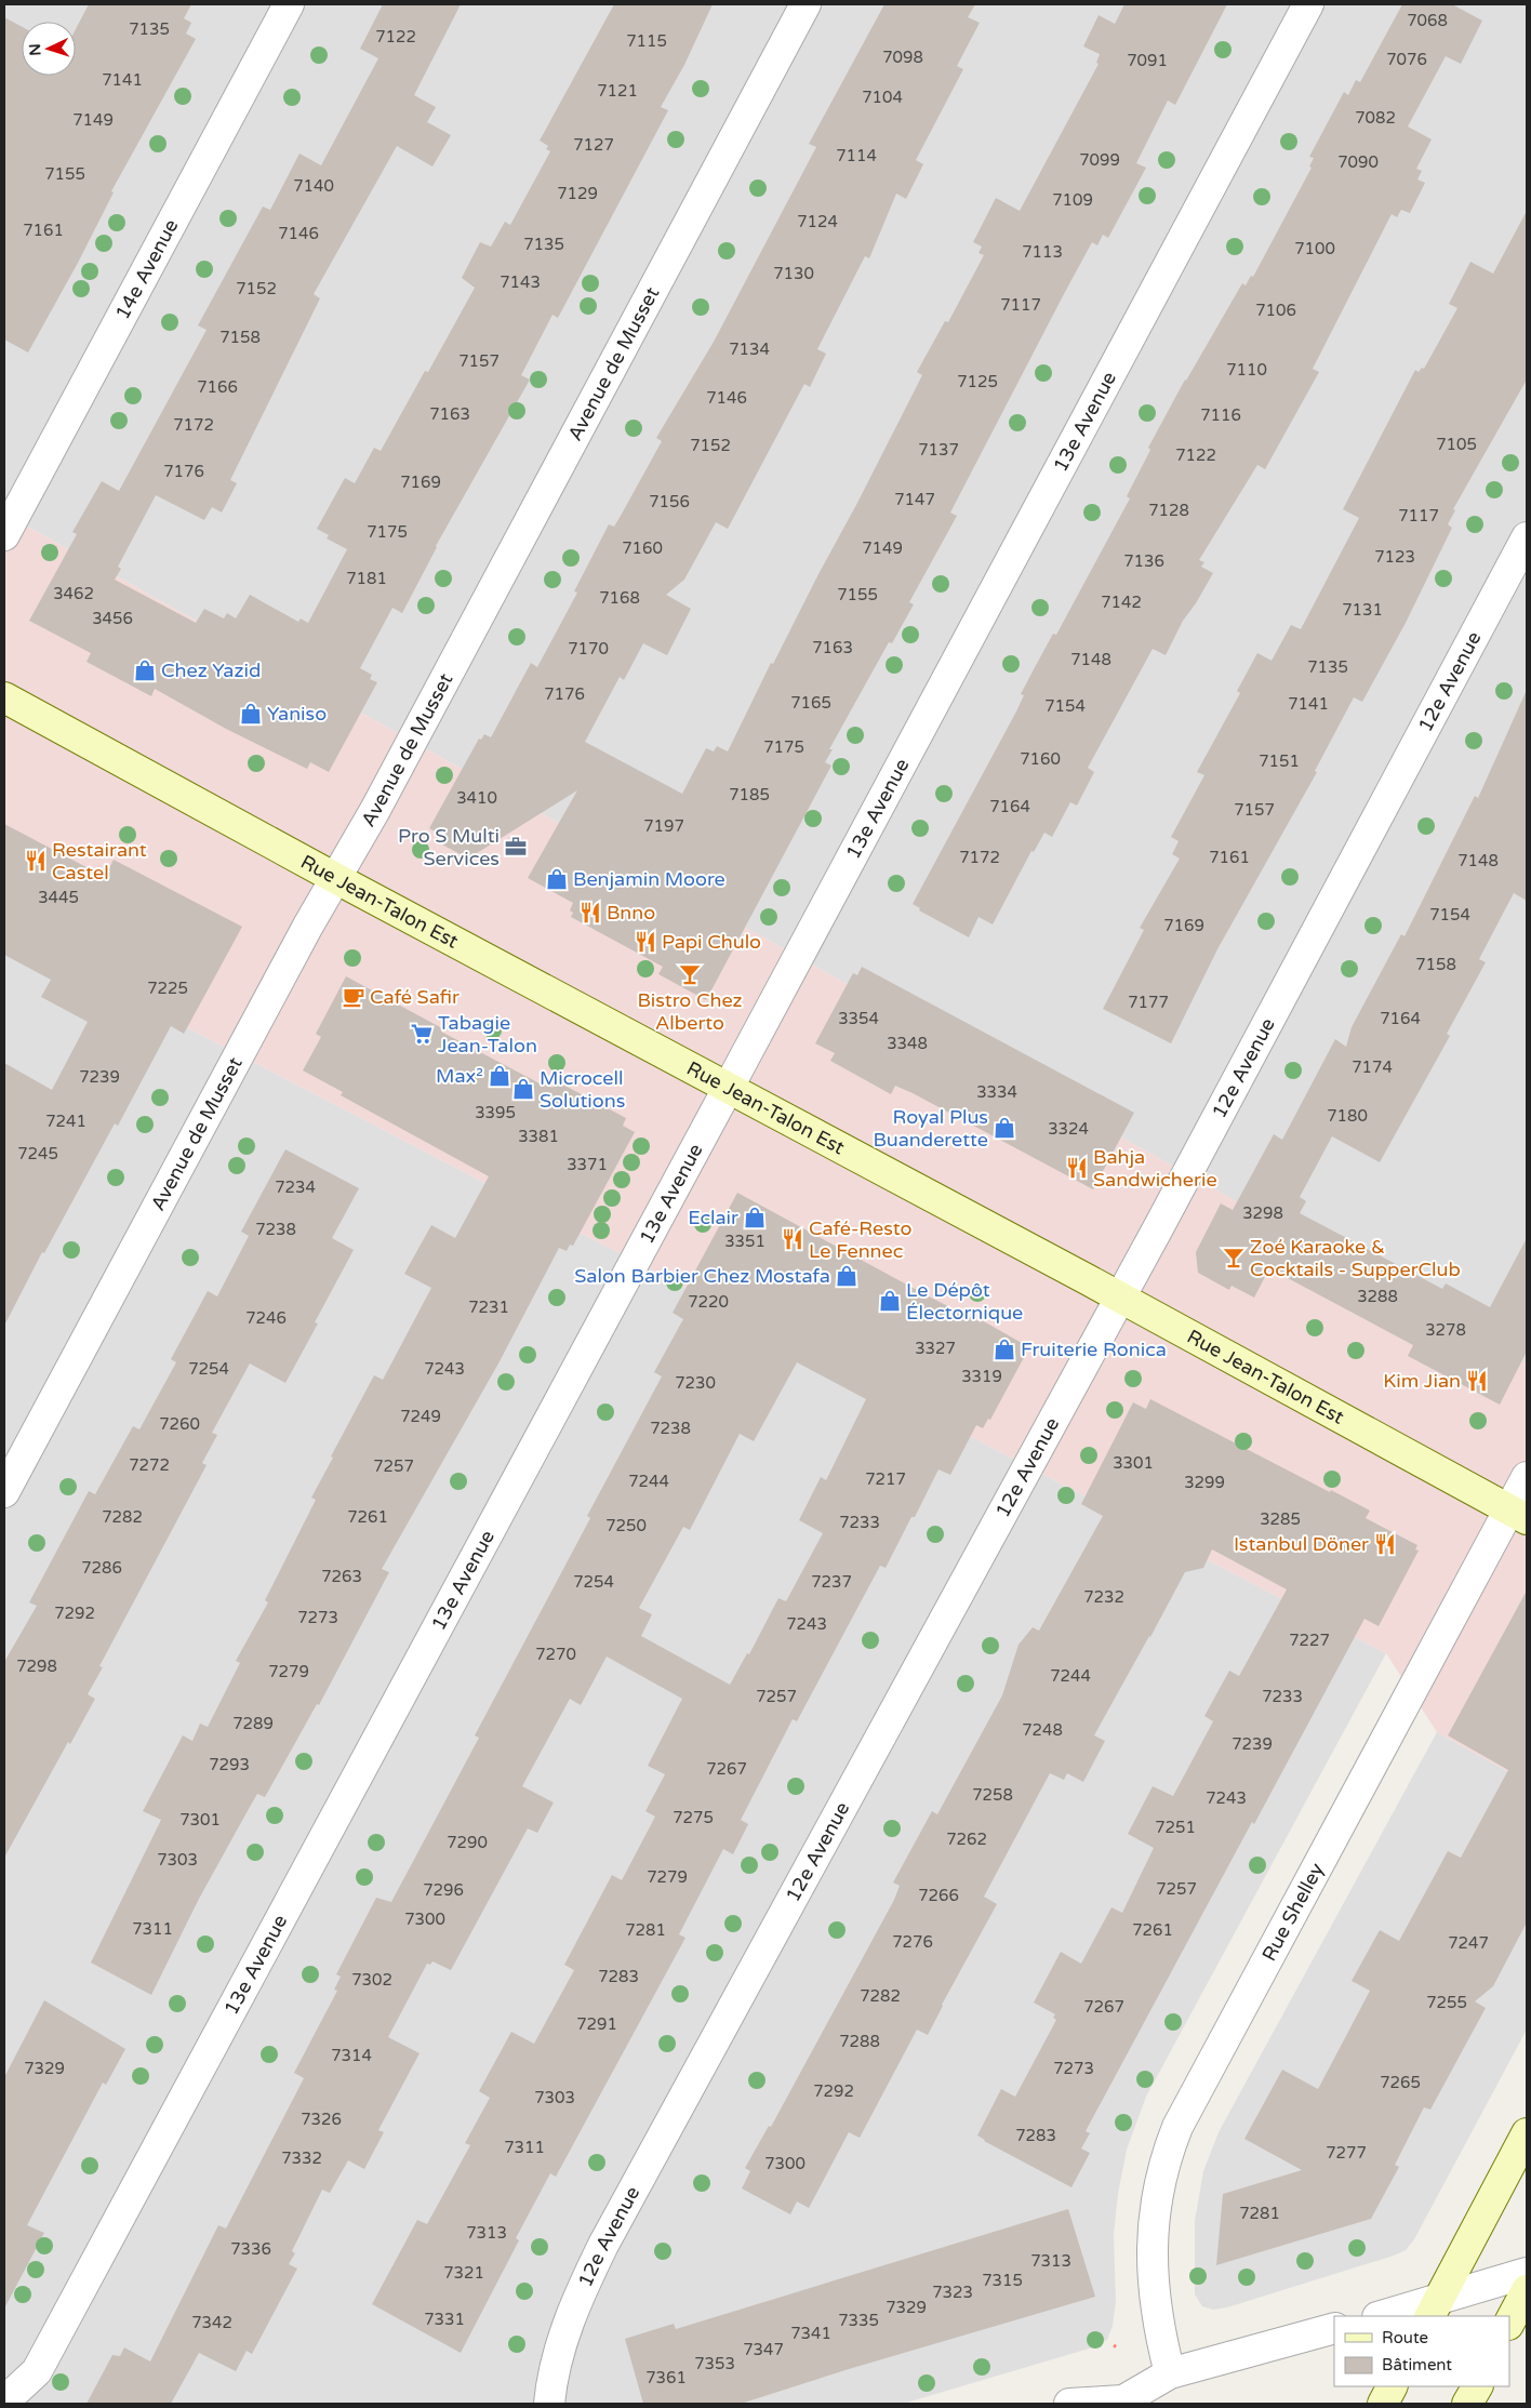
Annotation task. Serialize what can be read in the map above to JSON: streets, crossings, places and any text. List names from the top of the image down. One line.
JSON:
{"streets":{"main road":["Rue Jean-Talon Est"],"street":["14e Avenue","Avenue de Musset","13e Avenue","12e Avenue","Rue Shelley"]},"crossings":[["Avenue de Musset","Rue Jean-Talon Est"],["13e Avenue","Rue Jean-Talon Est"],["12e Avenue","Rue Jean-Talon Est"],["Rue Jean-Talon Est","Rue Shelley"]],"places":{"shop":["Chez Yazid","Yaniso","Benjamin Moore","Max²","Microcell Solutions","Royal Plus Buanderette","Eclair","Salon Barbier Chez Mostafa","Le Dépôt Électornique","Fruiterie Ronica"],"office":["Pro S Multi Services"],"restaurant":["Restairant Castel","Bnno","Papi Chulo","Bahja Sandwicherie","Café-Resto Le Fennec","Kim Jian","Istanbul Döner"],"bar":["Bistro Chez Alberto","Zoé Karaoke & Cocktails - SupperClub"],"cafe":["Café Safir"],"supermarket":["Tabagie Jean-Talon"]},"house_numbers":["7068","7135","7122","7115","7098","7076","7091","7141","7121","7104","7082","7149","7127","7114","7099","7090","7155","7140","7129","7109","7124","7161","7146","7135","7100","7113","7130","7143","7152","7117","7106","7158","7134","7157","7110","7125","7166","7146","7163","7116","7172","7105","7152","7137","7122","7176","7169","7147","7156","7128","7117","7175","7160","7149","7123","7136","7181","3462","7155","7168","7142","7131","3456","7163","7170","7148","7135","7176","7165","7141","7154","7175","7160","7151","7185","3410","7164","7157","7197","7172","7161","7148","3445","7154","7169","7158","7225","7177","3354","7164","3348","7174","7239","3334","3395","7180","7241","3324","3381","7245","3371","7234","3298","7238","3351","3288","7220","7231","7246","3278","3327","7254","7243","3319","7230","7249","7260","7238","3301","7272","7257","7217","7244","3299","7282","7261","3285","7233","7250","7286","7263","7254","7237","7232","7292","7273","7243","7227","7270","7298","7279","7244","7257","7233","7289","7248","7239","7293","7267","7258","7243","7275","7301","7251","7262","7290","7303","7279","7257","7296","7266","7300","7311","7281","7261","7276","7247","7283","7302","7282","7255","7267","7291","7288","7314","7329","7273","7265","7292","7303","7326","7283","7311","7277","7332","7300","7281","7313","7336","7313","7321","7315","7323","7329","7331","7335","7342","7341","7347","7353","7361"],"legend":["Route","Bâtiment"],"north":"left"}
